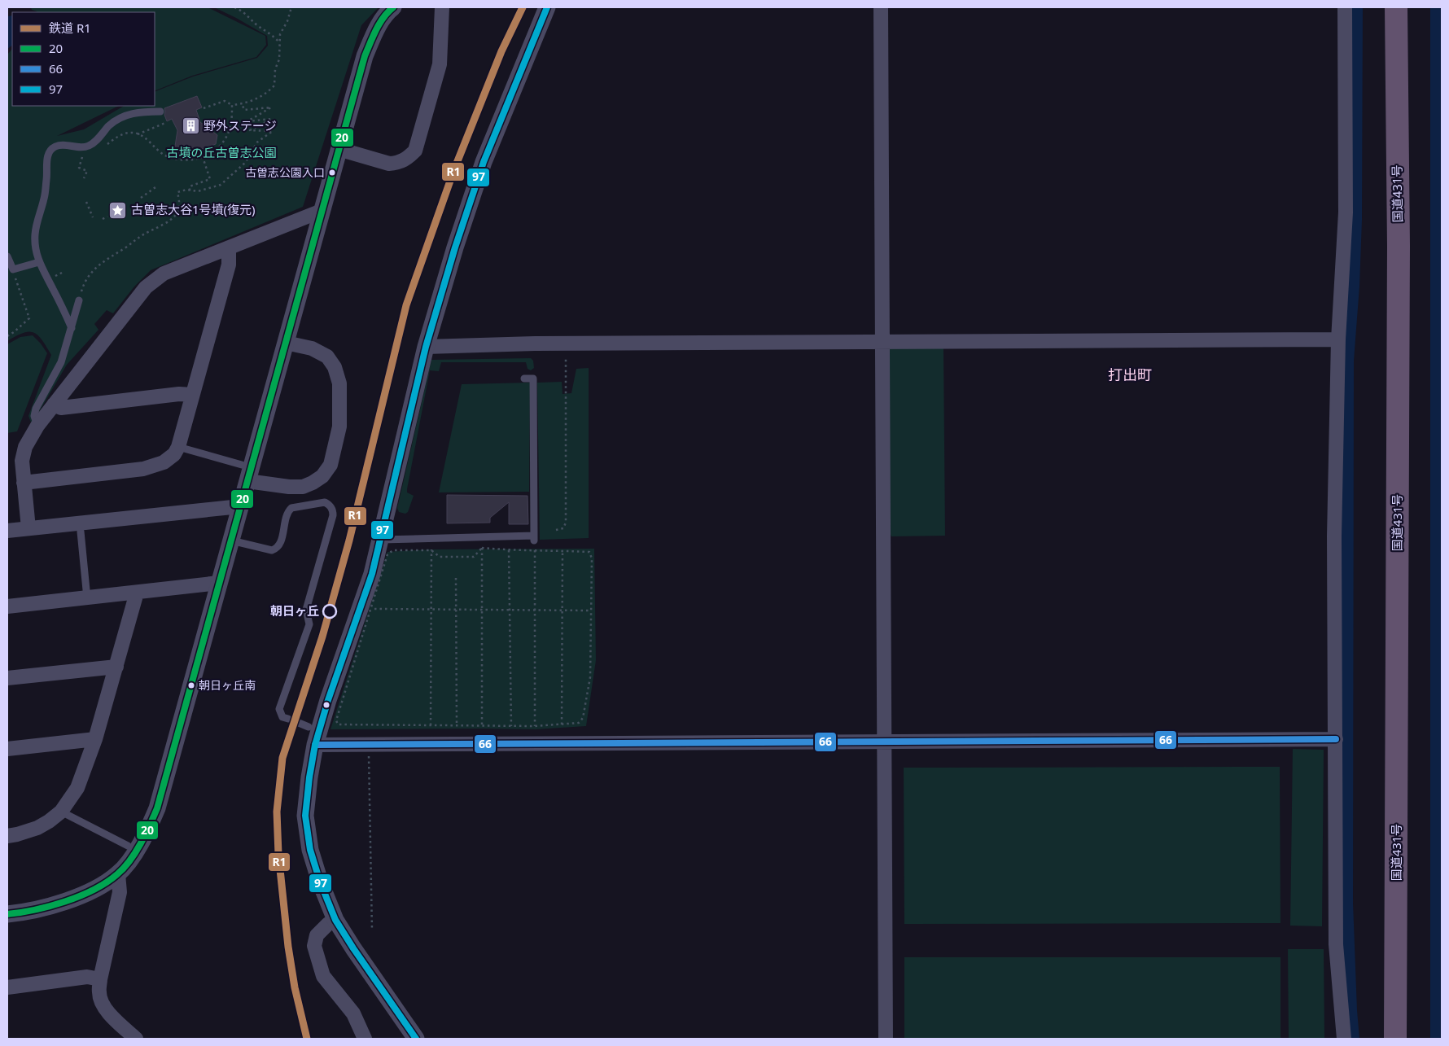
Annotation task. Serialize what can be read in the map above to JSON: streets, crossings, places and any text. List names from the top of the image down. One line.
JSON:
{"streets":{"highway":["国道431号"]},"districts":["打出町"],"parks":["古墳の丘古曽志公園"],"places":{"building":["野外ステージ"],"other":["古曽志公園入口","朝日ヶ丘","朝日ヶ丘南"],"place":["古曽志大谷1号墳(復元)"]},"lines":["rail line R1","transit line 20","transit line 97","transit line 66"],"legend":["鉄道 R1","20","66","97"]}
